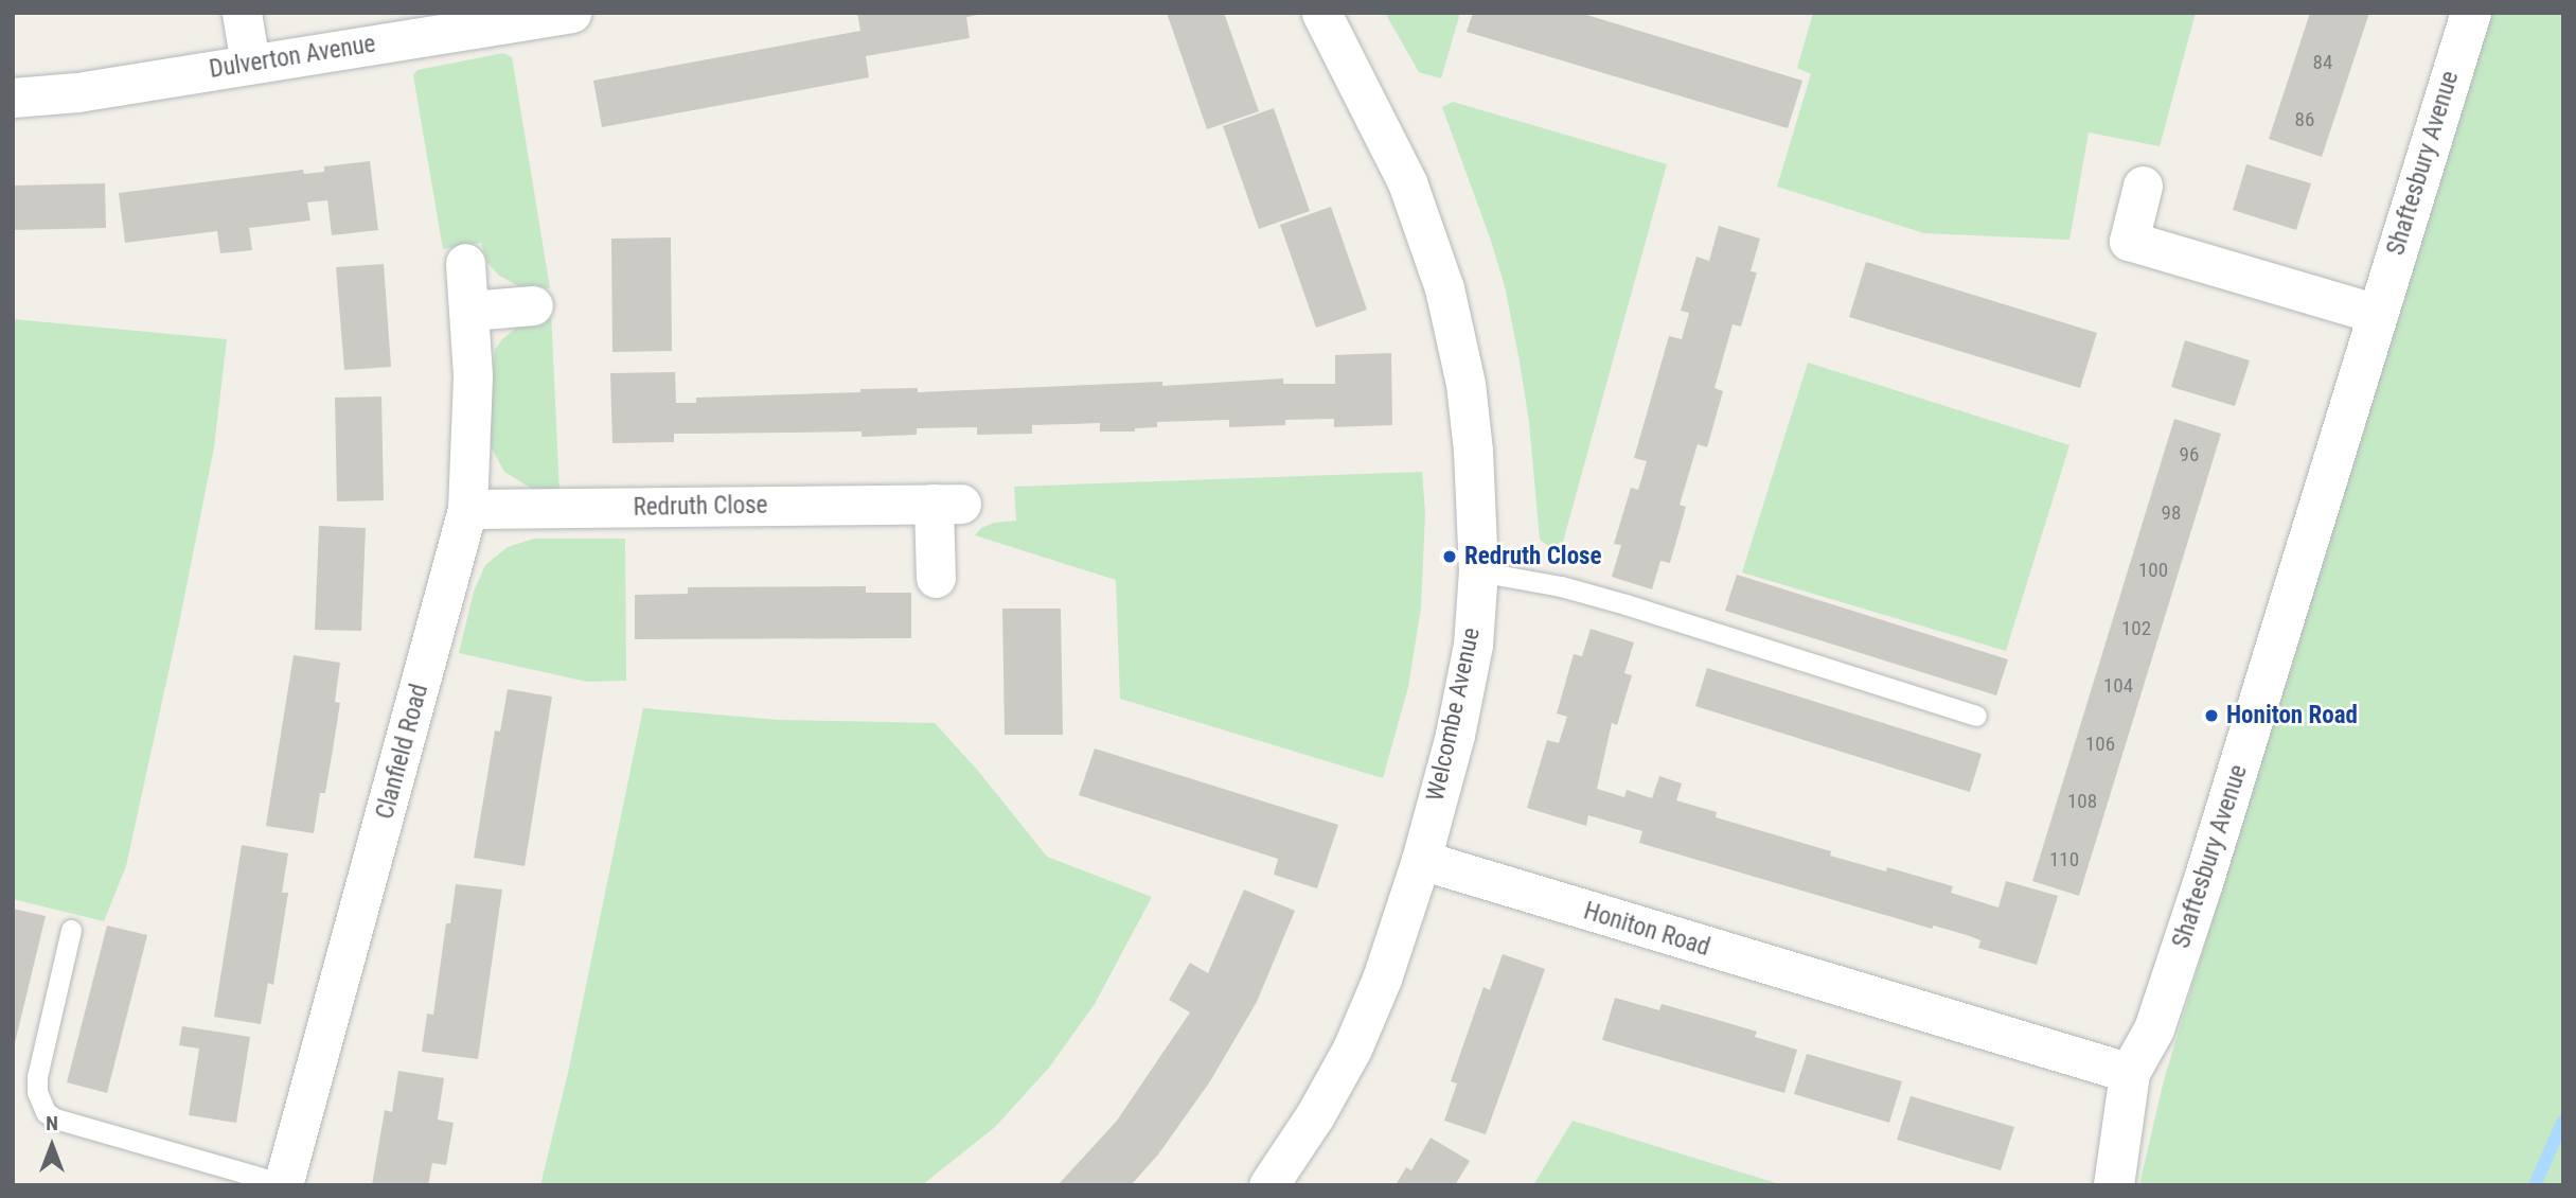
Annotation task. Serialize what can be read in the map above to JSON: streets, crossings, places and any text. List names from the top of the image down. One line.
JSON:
{"streets":{"street":["Dulverton Avenue","Shaftesbury Avenue","Redruth Close","Welcombe Avenue","Clanfield Road","Honiton Road"]},"crossings":[["Shaftesbury Avenue","Honiton Road"],["Redruth Close","Clanfield Road"],["Welcombe Avenue","Honiton Road"]],"places":["Redruth Close","Honiton Road"],"house_numbers":["84","86","96","98","100","102","104","106","108","110"],"north":"top"}
